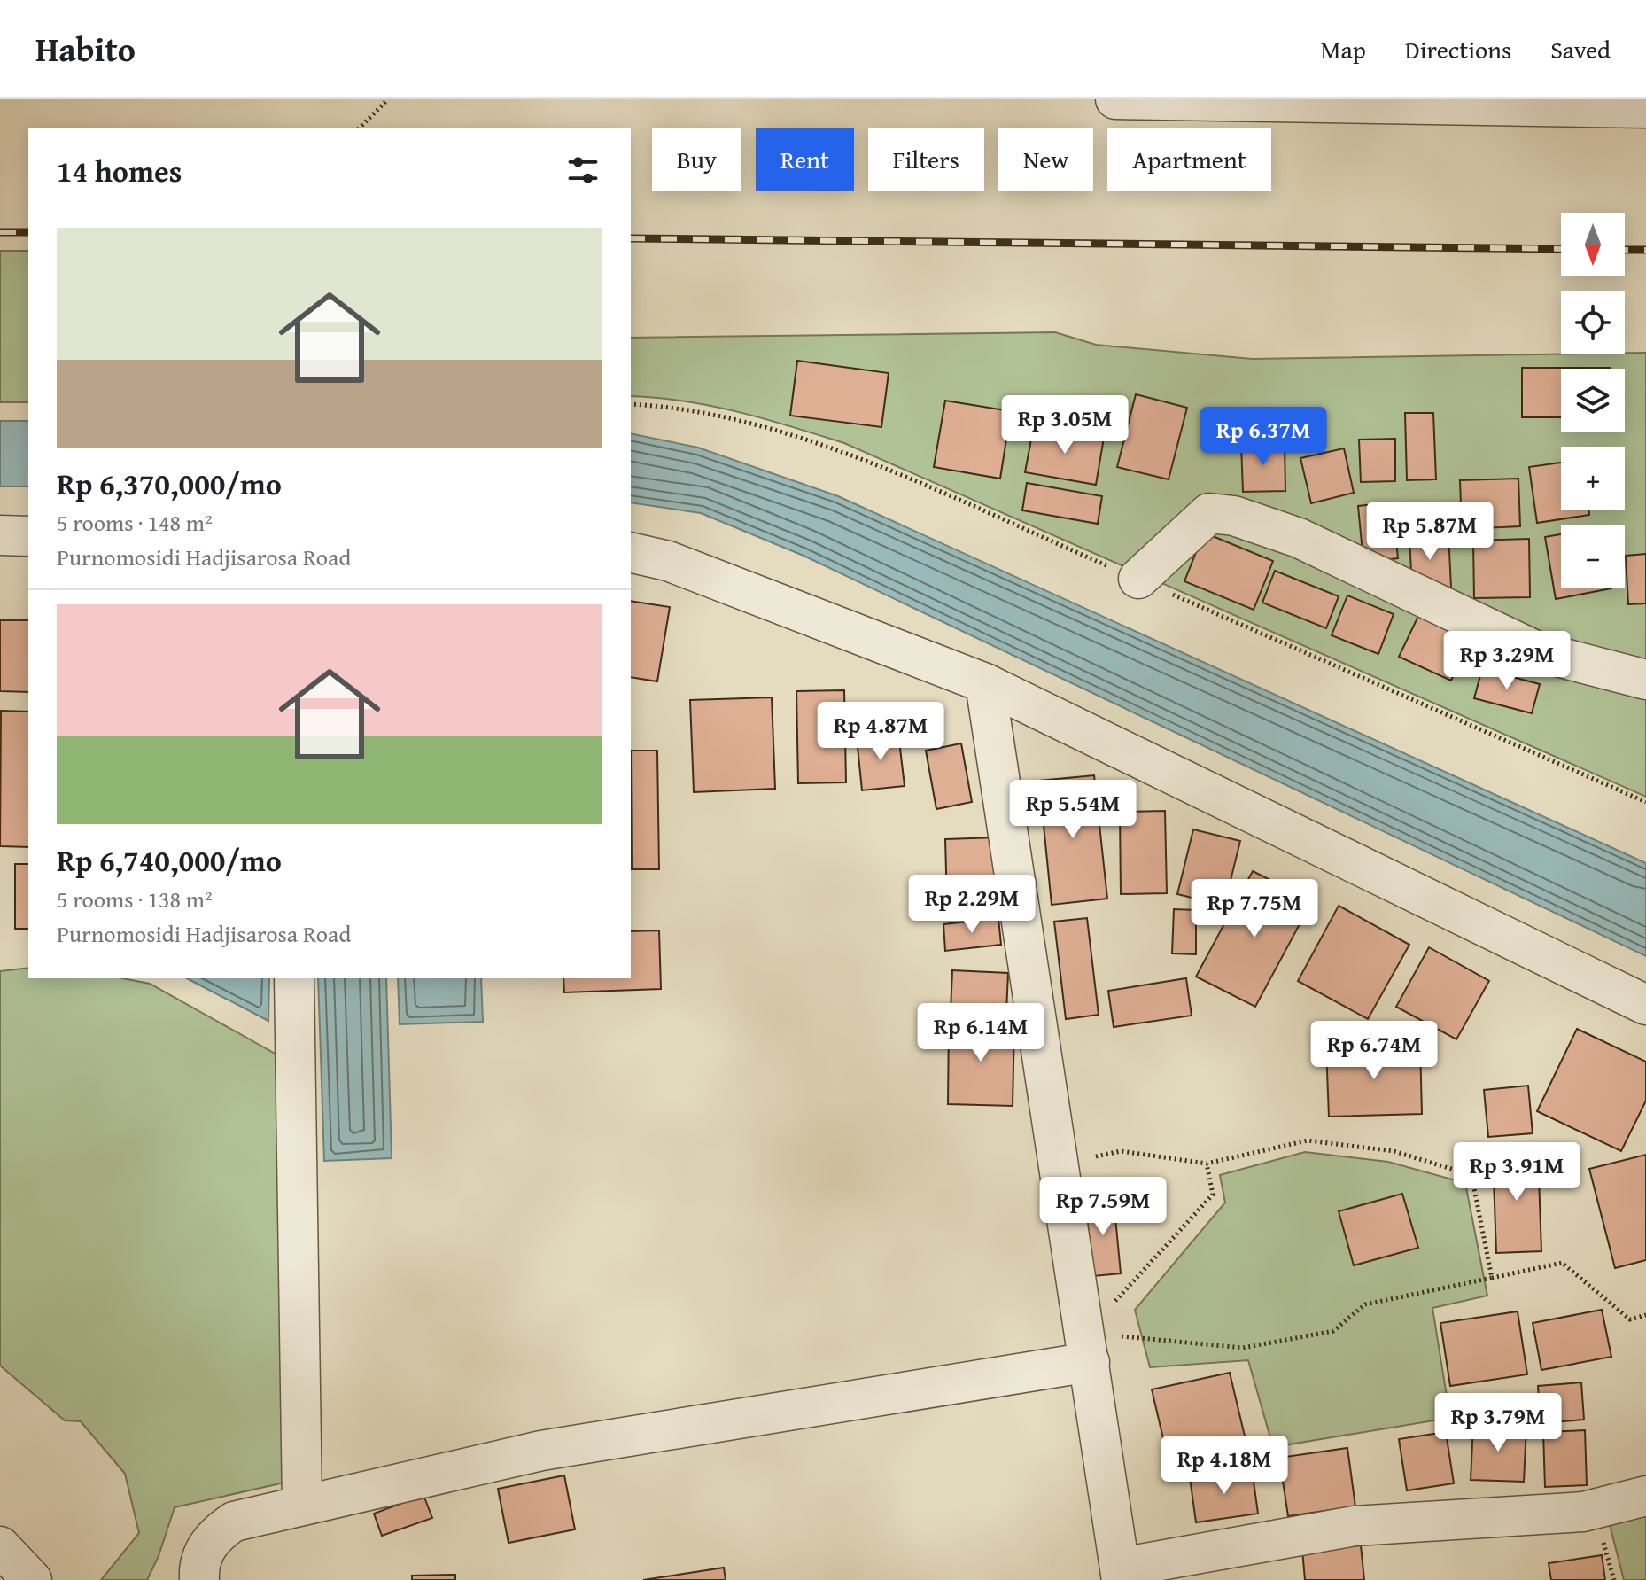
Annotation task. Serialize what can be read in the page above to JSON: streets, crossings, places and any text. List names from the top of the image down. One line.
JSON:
{"north":"bottom","page":{"header":"Habito","nav":["Map","Directions","Saved"],"chip":["Buy","Rent","Filters","New","Apartment"],"heading":"14 homes","map_buttons":["+","−"],"list":[{"name":"Rp 6,370,000/mo","note":"5 rooms · 148 m² · Purnomosidi Hadjisarosa Road"},{"name":"Rp 6,740,000/mo","note":"5 rooms · 138 m² · Purnomosidi Hadjisarosa Road"}],"price":["Rp 3.05M","Rp 6.37M","Rp 5.87M","Rp 3.29M","Rp 4.87M","Rp 5.54M","Rp 2.29M","Rp 7.75M","Rp 6.14M","Rp 6.74M","Rp 3.91M","Rp 7.59M","Rp 3.79M","Rp 4.18M"]}}
